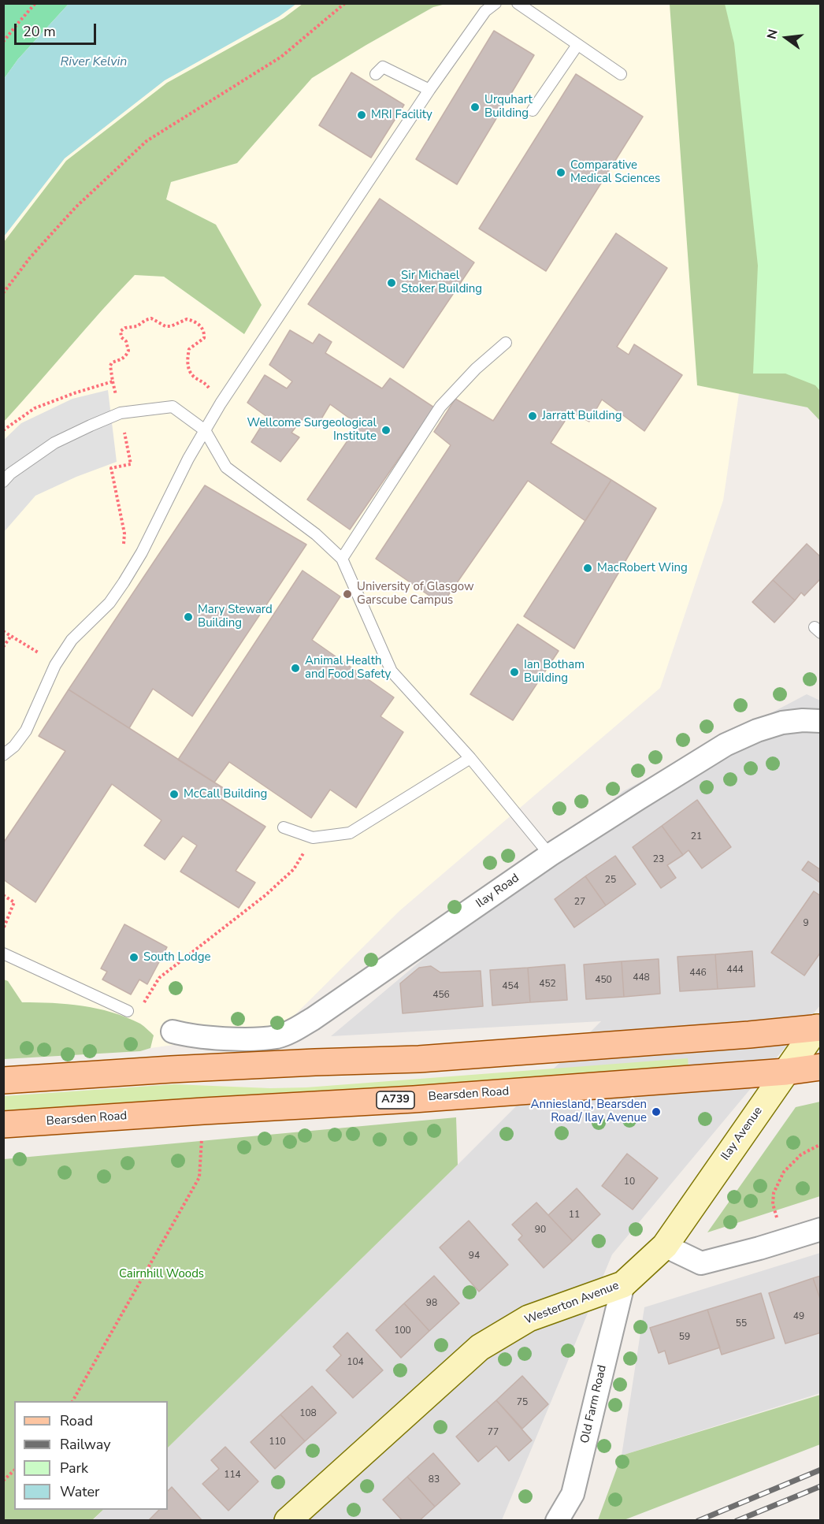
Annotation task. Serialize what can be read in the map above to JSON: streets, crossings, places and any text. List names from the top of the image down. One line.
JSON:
{"streets":{"main road":["Bearsden Road","A739"],"street":["Ilay Road","Ilay Avenue","Westerton Avenue","Old Farm Road"]},"crossings":[["Bearsden Road","Ilay Avenue"],["Ilay Avenue","Westerton Avenue"],["Westerton Avenue","Old Farm Road"]],"water":["River Kelvin"],"parks":["Cairnhill Woods"],"places":["Urquhart Building","MRI Facility","Comparative Medical Sciences","Sir Michael Stoker Building","Jarratt Building","Wellcome Surgeological Institute","MacRobert Wing","University of Glasgow Garscube Campus","Mary Steward Building","Animal Health and Food Safety","Ian Botham Building","McCall Building","South Lodge","Anniesland, Bearsden Road/ Ilay Avenue"],"house_numbers":["21","23","25","27","9","444","446","448","450","452","454","456","10","11","90","94","98","49","55","100","59","104","75","108","77","110","114","83"],"legend":["Road","Railway","Park","Water"],"scale_bar":"20 m","north":"left"}
